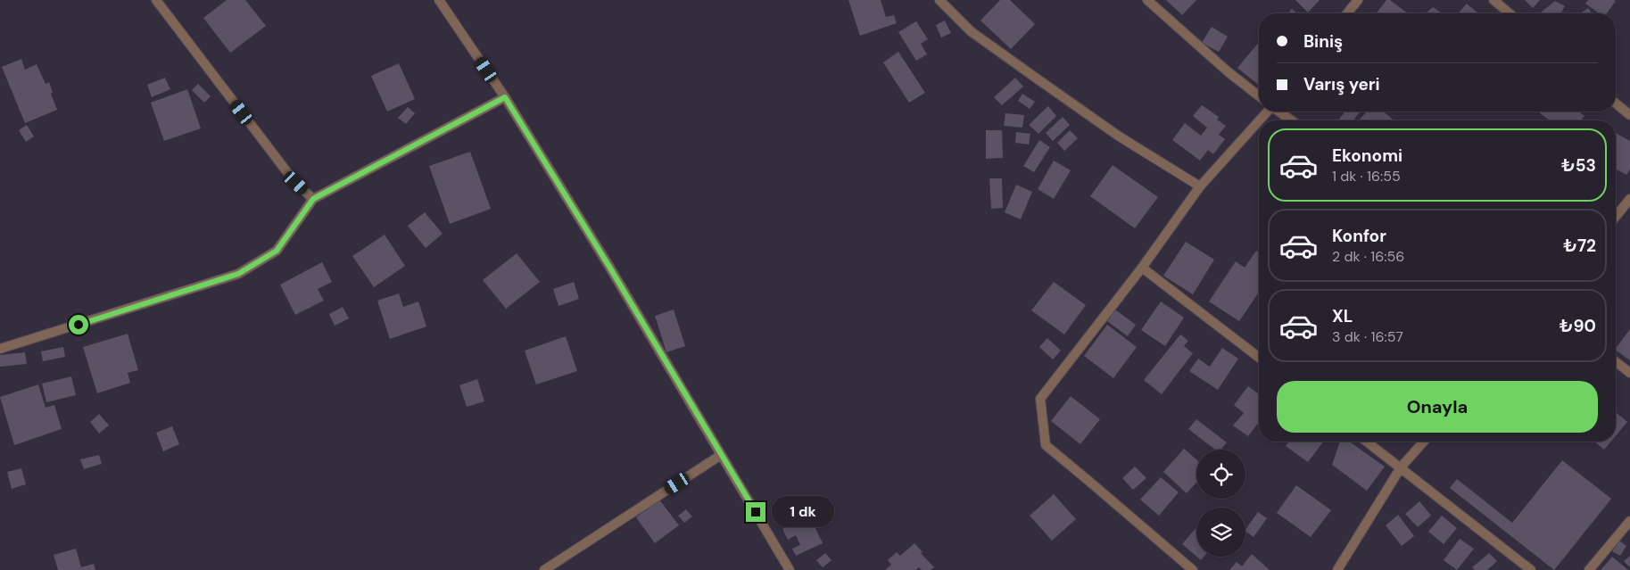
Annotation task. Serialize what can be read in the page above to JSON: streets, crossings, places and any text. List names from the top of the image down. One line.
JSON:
{"page":{"banner":["Biniş","Varış yeri"],"list":[{"name":"Ekonomi","note":"1 dk · 16:55","value":"₺53"},{"name":"Konfor","note":"2 dk · 16:56","value":"₺72"},{"name":"XL","note":"3 dk · 16:57","value":"₺90"}],"buttons":"Onayla","bubble":"1 dk"}}
